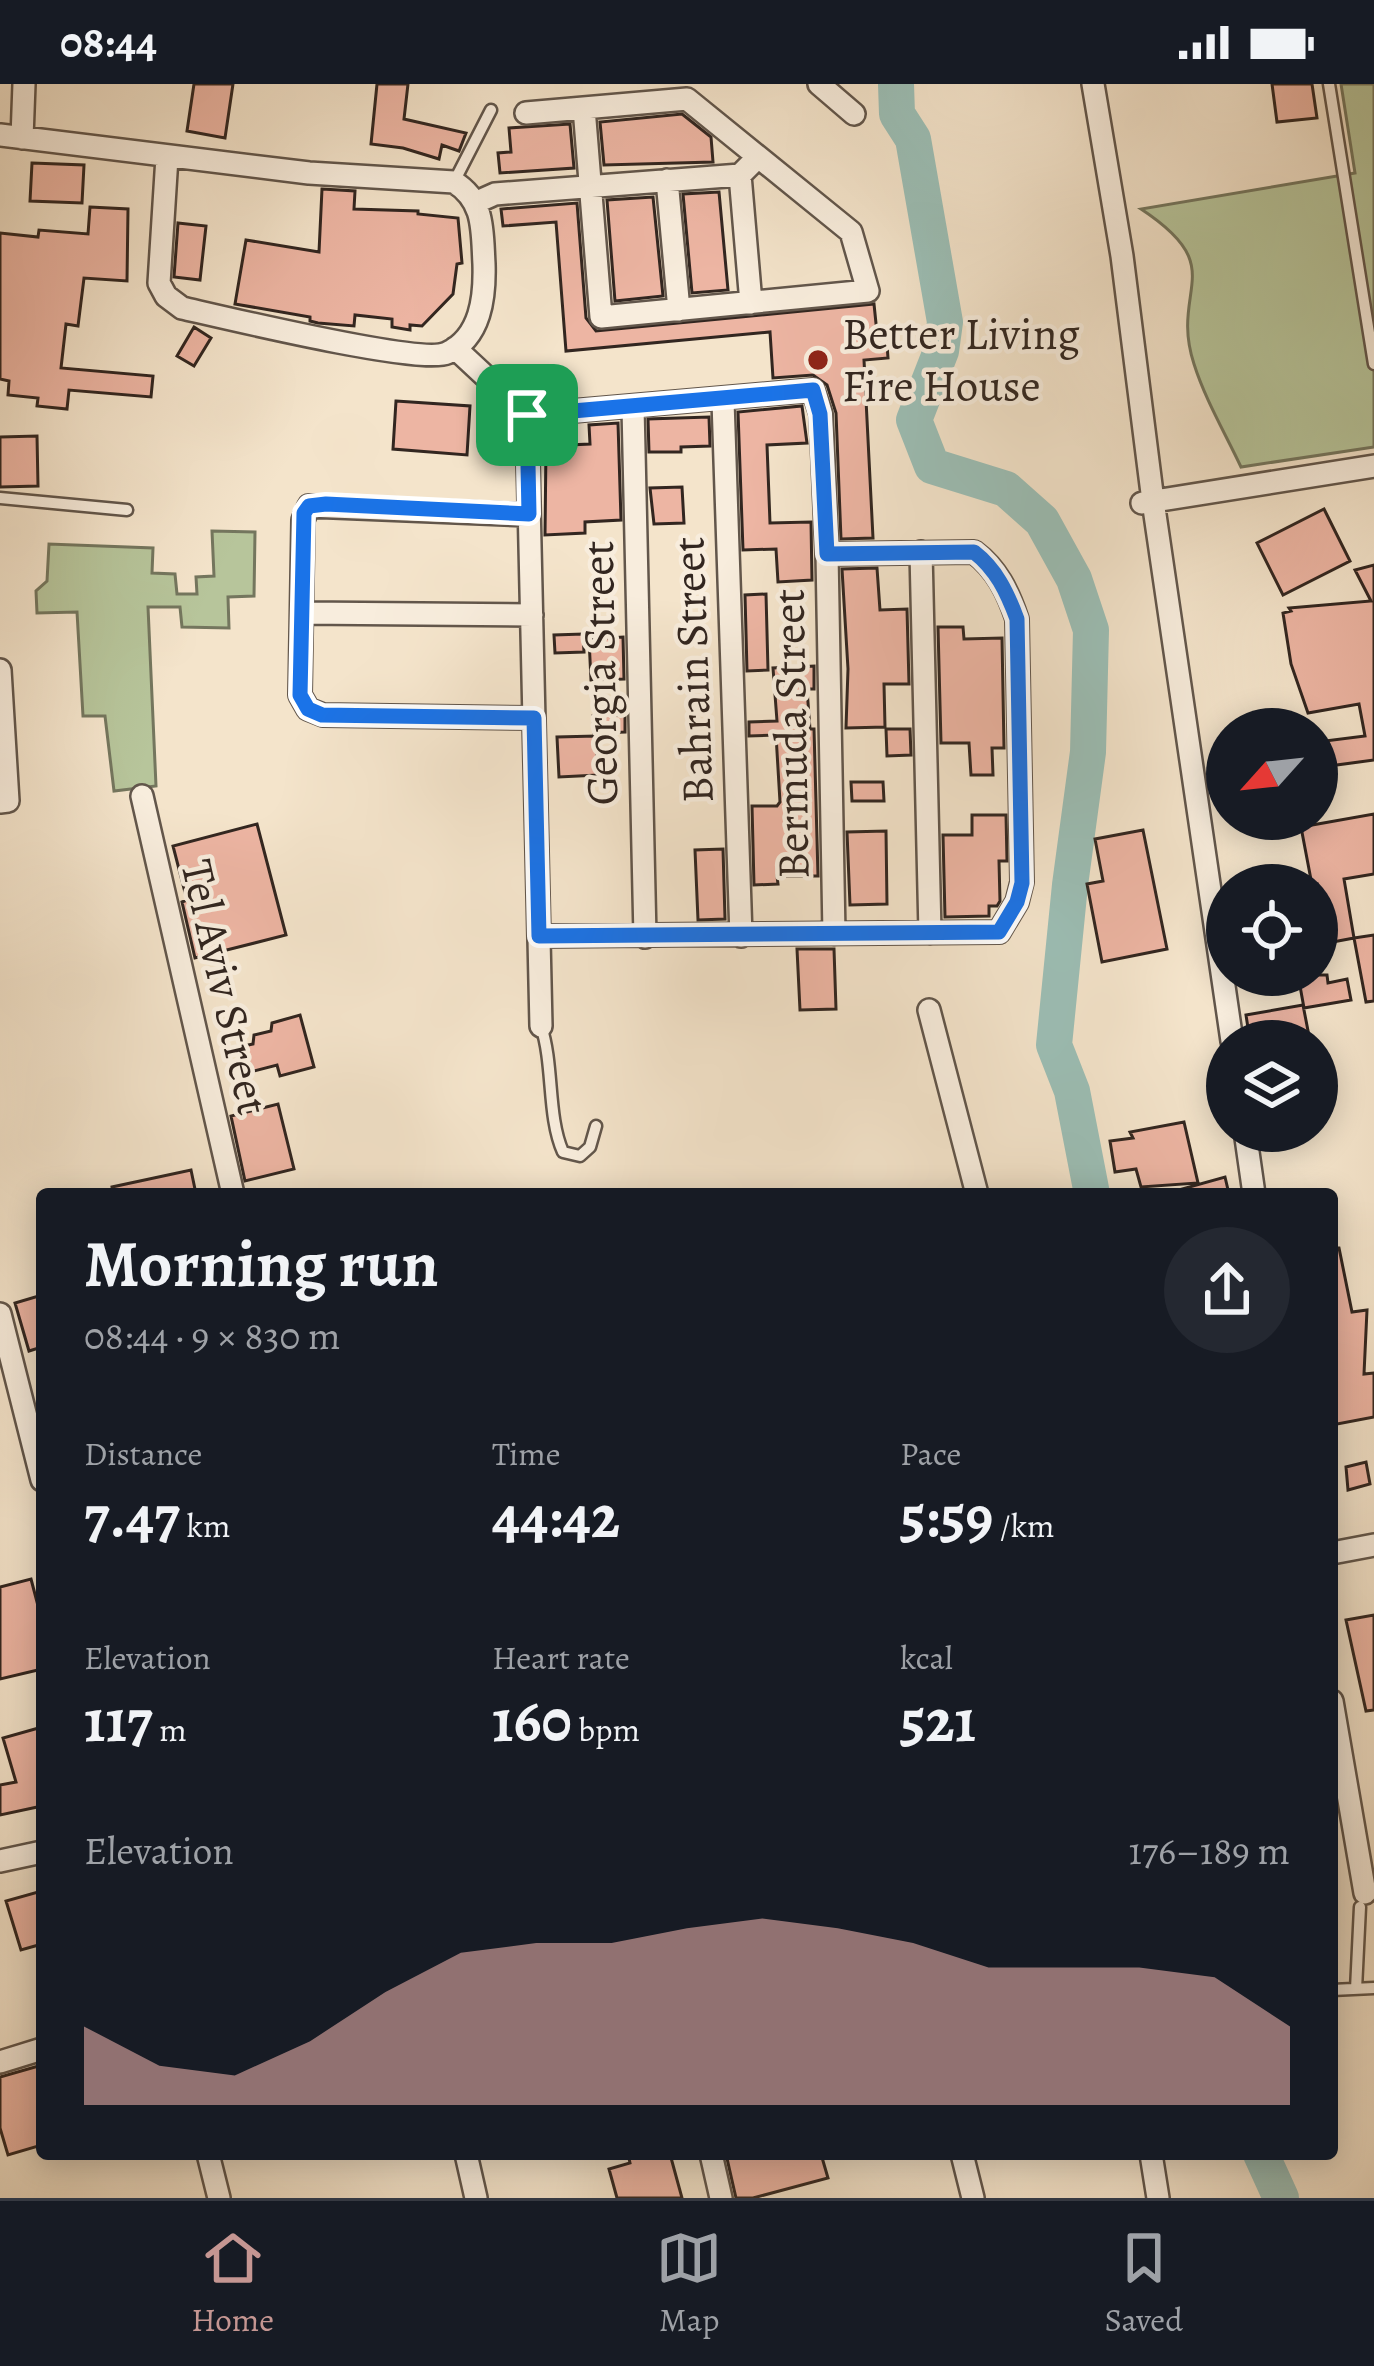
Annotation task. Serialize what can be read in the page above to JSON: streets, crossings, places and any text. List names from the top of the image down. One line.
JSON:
{"streets":{"street":["Bahrain Street","Georgia Street","Bermuda Street","Tel Aviv Street"]},"crossings":[["Bahrain Street","Bermuda Street"],["Georgia Street","Bermuda Street"]],"places":["Better Living Fire House"],"north":"bottom left","page":{"status":"08:44","heading":["Morning run","08:44 · 9 × 830 m"],"stats":[["Distance","7.47 km"],["Time","44:42"],["Pace","5:59 /km"],["Elevation","117 m"],["Heart rate","160 bpm"],["kcal","521"]],"chart":["Elevation","176–189 m"],"tabs":["Home","Map","Saved"]}}
